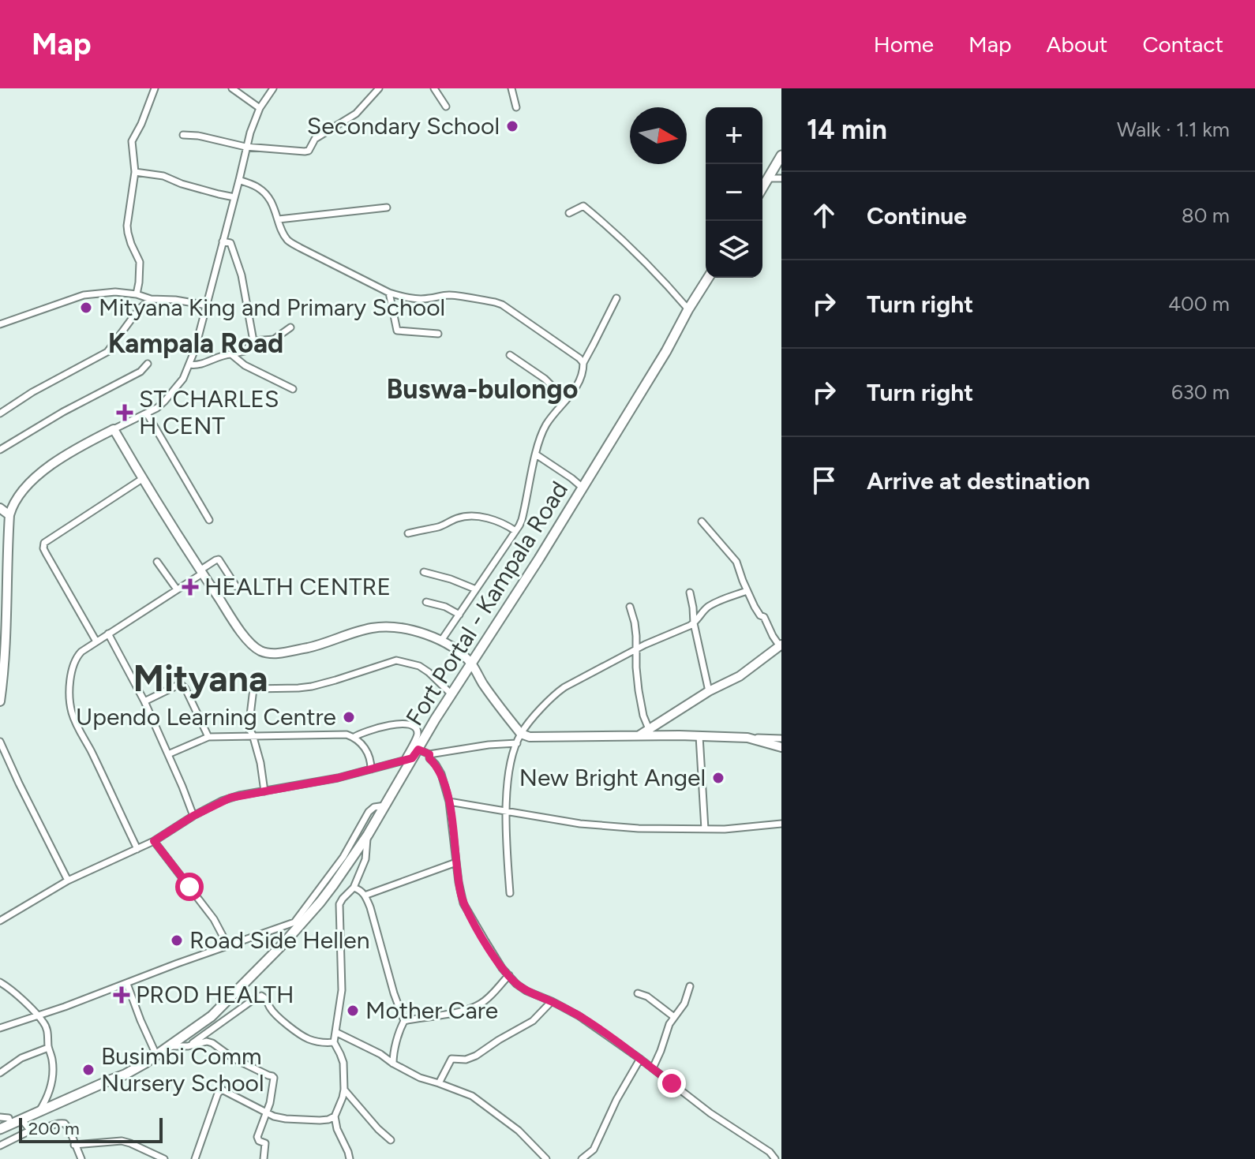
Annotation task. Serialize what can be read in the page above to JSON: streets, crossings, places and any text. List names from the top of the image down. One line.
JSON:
{"streets":{"main road":["Fort Portal - Kampala Road"]},"districts":["Kampala Road","Buswa-bulongo","Mityana"],"places":{"other":["Secondary School","Mityana King and Primary School","Upendo Learning Centre","New Bright Angel","Road Side Hellen","Mother Care","Busimbi Comm Nursery School"],"health":["ST CHARLES H CENT","HEALTH CENTRE","PROD HEALTH"]},"scale_bar":"200 m","north":"right","page":{"header":"Map","nav":["Home","Map","About","Contact"],"heading":["14 min","Walk · 1.1 km"],"map_buttons":["+","−"],"list":[["Continue","80 m"],["Turn right","400 m"],["Turn right","630 m"],"Arrive at destination"],"scale":"200 m"}}
